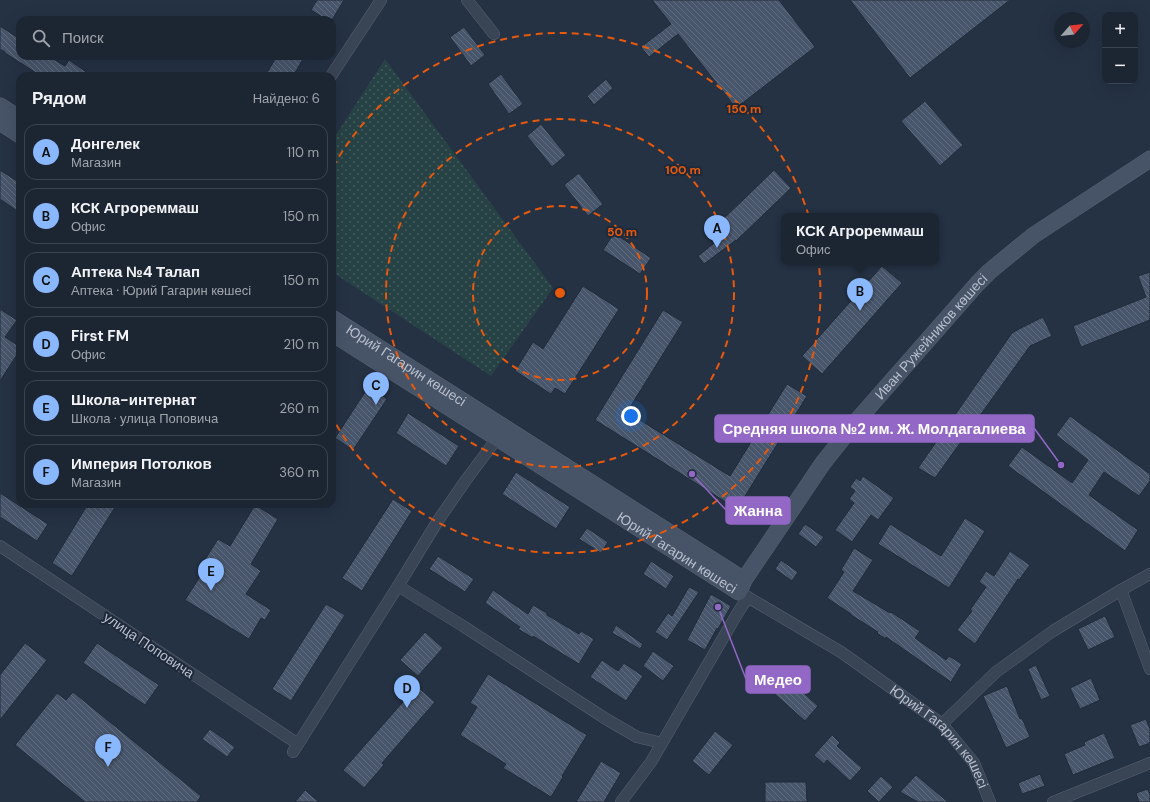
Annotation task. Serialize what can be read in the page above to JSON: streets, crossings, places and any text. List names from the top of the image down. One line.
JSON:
{"streets":{"main road":["Иван Ружейников көшесі","Юрий Гагарин көшесі"],"street":["улица Поповича"]},"crossings":[["Иван Ружейников көшесі","Юрий Гагарин көшесі"]],"places":["Средняя школа №2 им. Ж. Молдагалиева","Жанна","Медео"],"north":"top right","page":{"map_buttons":["+","−"],"search":"Поиск","heading":["Рядом","Найдено: 6"],"list":[{"mark":"A","name":"Донгелек","note":"Магазин","value":"110 m"},{"mark":"B","name":"КСК Агрореммаш","note":"Офис","value":"150 m"},{"mark":"C","name":"Аптека №4 Талап","note":"Аптека · Юрий Гагарин көшесі","value":"150 m"},{"mark":"D","name":"First FM","note":"Офис","value":"210 m"},{"mark":"E","name":"Школа-интернат","note":"Школа · улица Поповича","value":"260 m"},{"mark":"F","name":"Империя Потолков","note":"Магазин","value":"360 m"}],"popup":["КСК Агрореммаш","Офис"],"pins":["A","B","C","E","D","F"]},"rings":["150 m","100 m","50 m"]}
